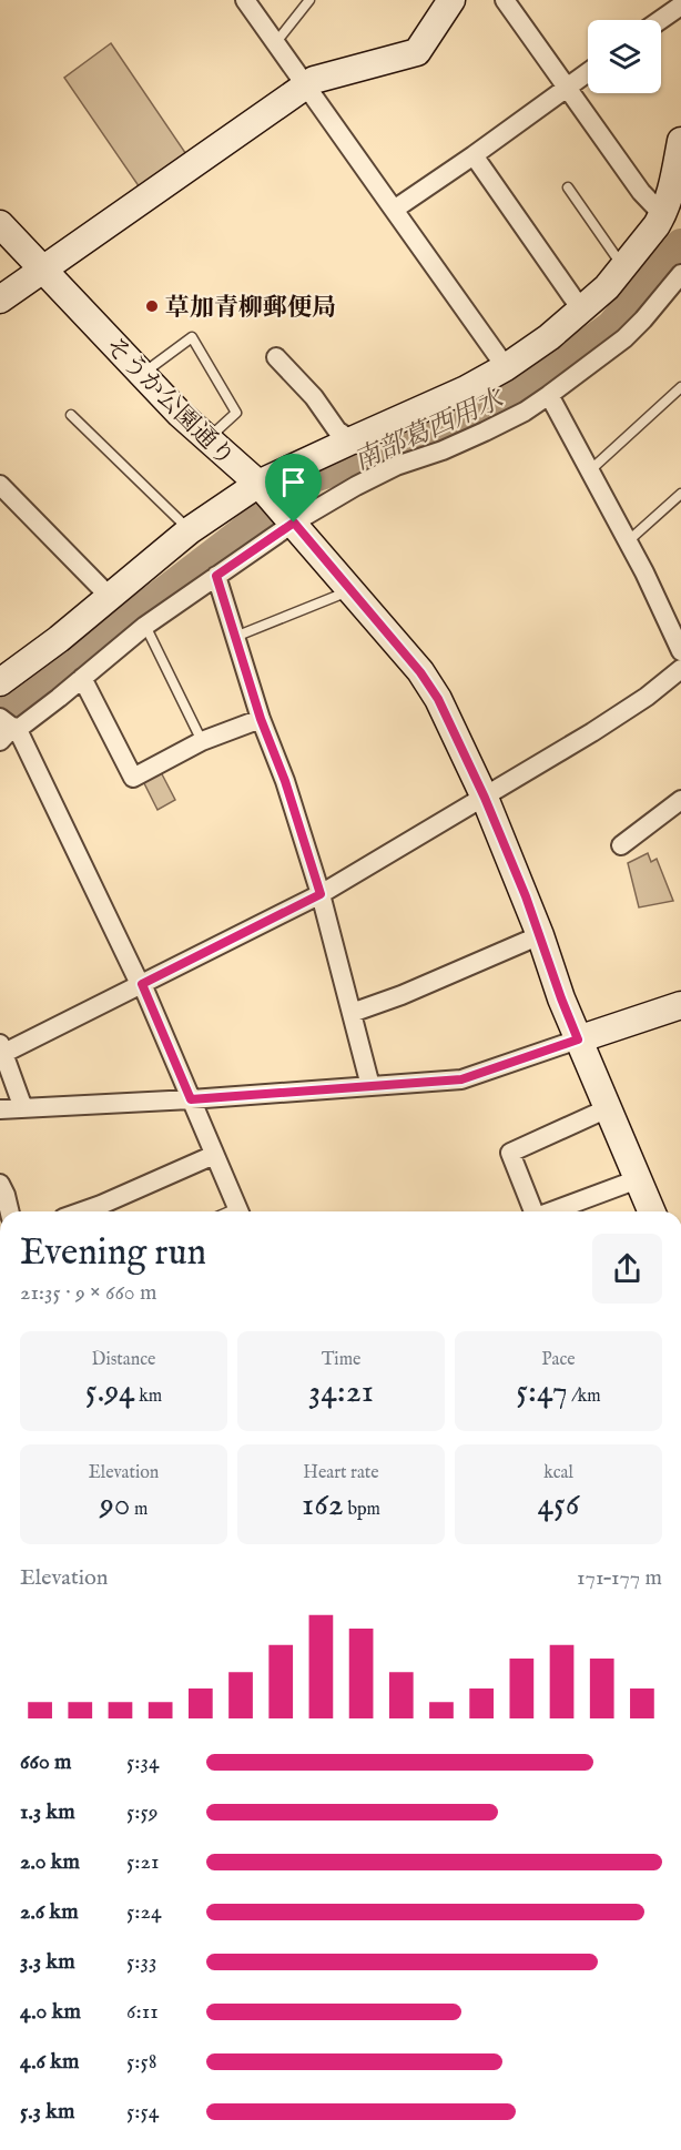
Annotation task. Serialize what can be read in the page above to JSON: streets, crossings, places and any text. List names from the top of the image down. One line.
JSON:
{"streets":{"street":["そうか公園通り"]},"water":["南部葛西用水"],"places":["草加青柳郵便局"],"page":{"heading":["Evening run","21:35 · 9 × 660 m"],"stats":[["Distance","5.94 km"],["Time","34:21"],["Pace","5:47 /km"],["Elevation","90 m"],["Heart rate","162 bpm"],["kcal","456"]],"chart":["Elevation","171–177 m"],"list":[{"name":"660 m","note":"5:34"},{"name":"1.3 km","note":"5:59"},{"name":"2.0 km","note":"5:21"},{"name":"2.6 km","note":"5:24"},{"name":"3.3 km","note":"5:33"},{"name":"4.0 km","note":"6:11"},{"name":"4.6 km","note":"5:58"},{"name":"5.3 km","note":"5:54"}]}}
